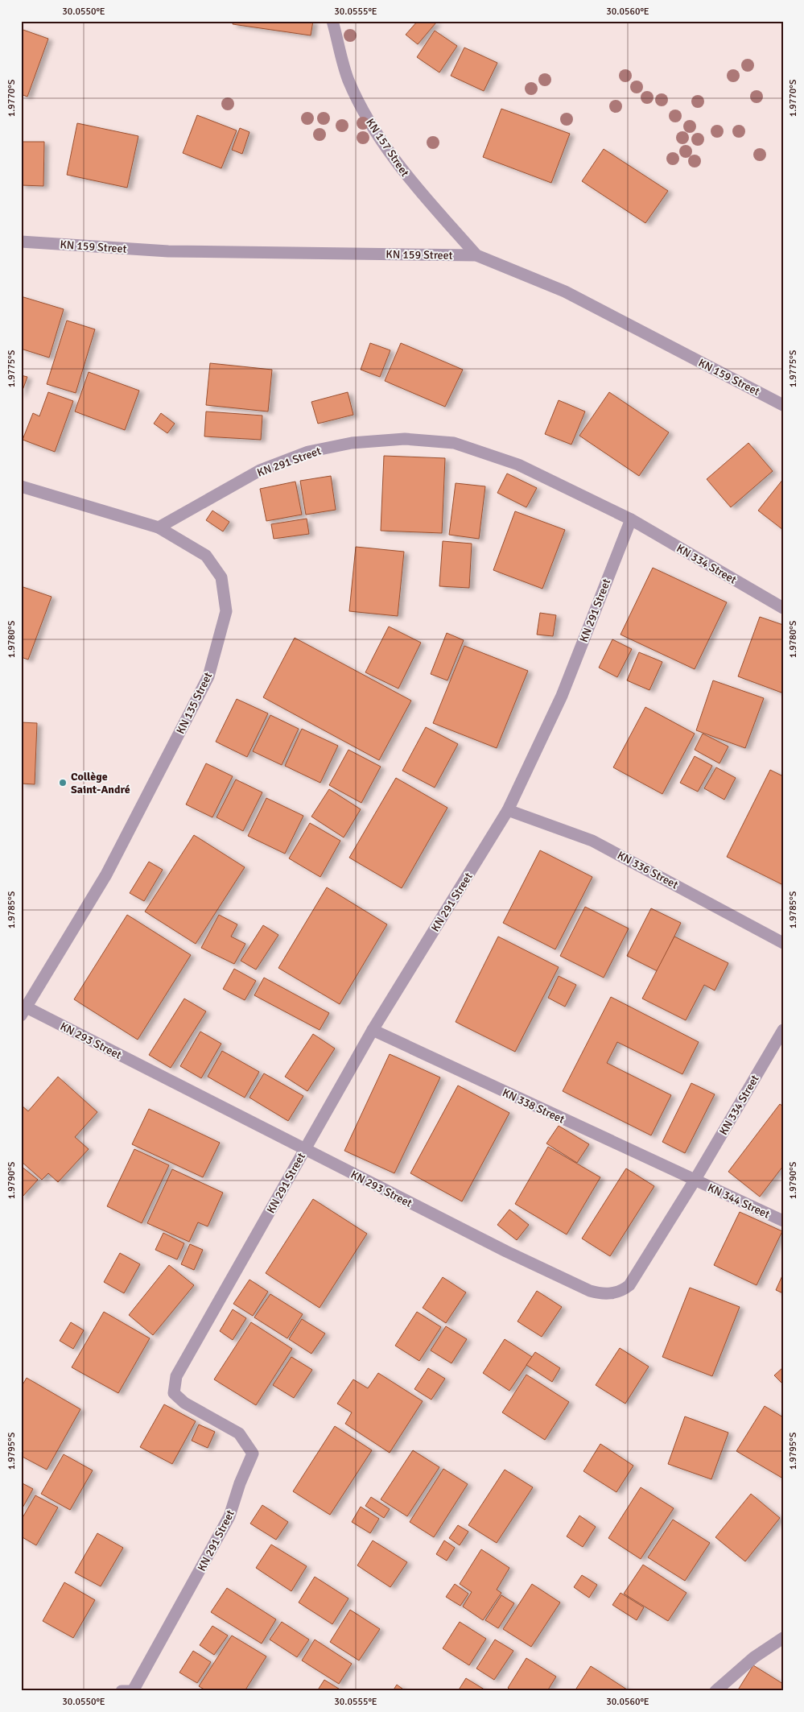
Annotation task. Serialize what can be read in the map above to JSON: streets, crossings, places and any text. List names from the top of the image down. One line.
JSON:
{"streets":{"street":["KN 157 Street","KN 159 Street","KN 291 Street","KN 334 Street","KN 135 Street","KN 336 Street","KN 293 Street","KN 338 Street","KN 344 Street"]},"crossings":[["KN 157 Street","KN 159 Street"],["KN 291 Street","KN 334 Street"],["KN 291 Street","KN 135 Street"],["KN 291 Street","KN 336 Street"],["KN 291 Street","KN 293 Street"],["KN 291 Street","KN 338 Street"],["KN 334 Street","KN 293 Street"],["KN 334 Street","KN 338 Street"],["KN 334 Street","KN 344 Street"],["KN 135 Street","KN 293 Street"],["KN 293 Street","KN 338 Street"],["KN 293 Street","KN 344 Street"],["KN 338 Street","KN 344 Street"]],"places":["Collège Saint-André"],"coordinates":["30.0550°E","30.0555°E","30.0560°E","1.9770°S","1.9775°S","1.9780°S","1.9785°S","1.9790°S","1.9795°S"]}
